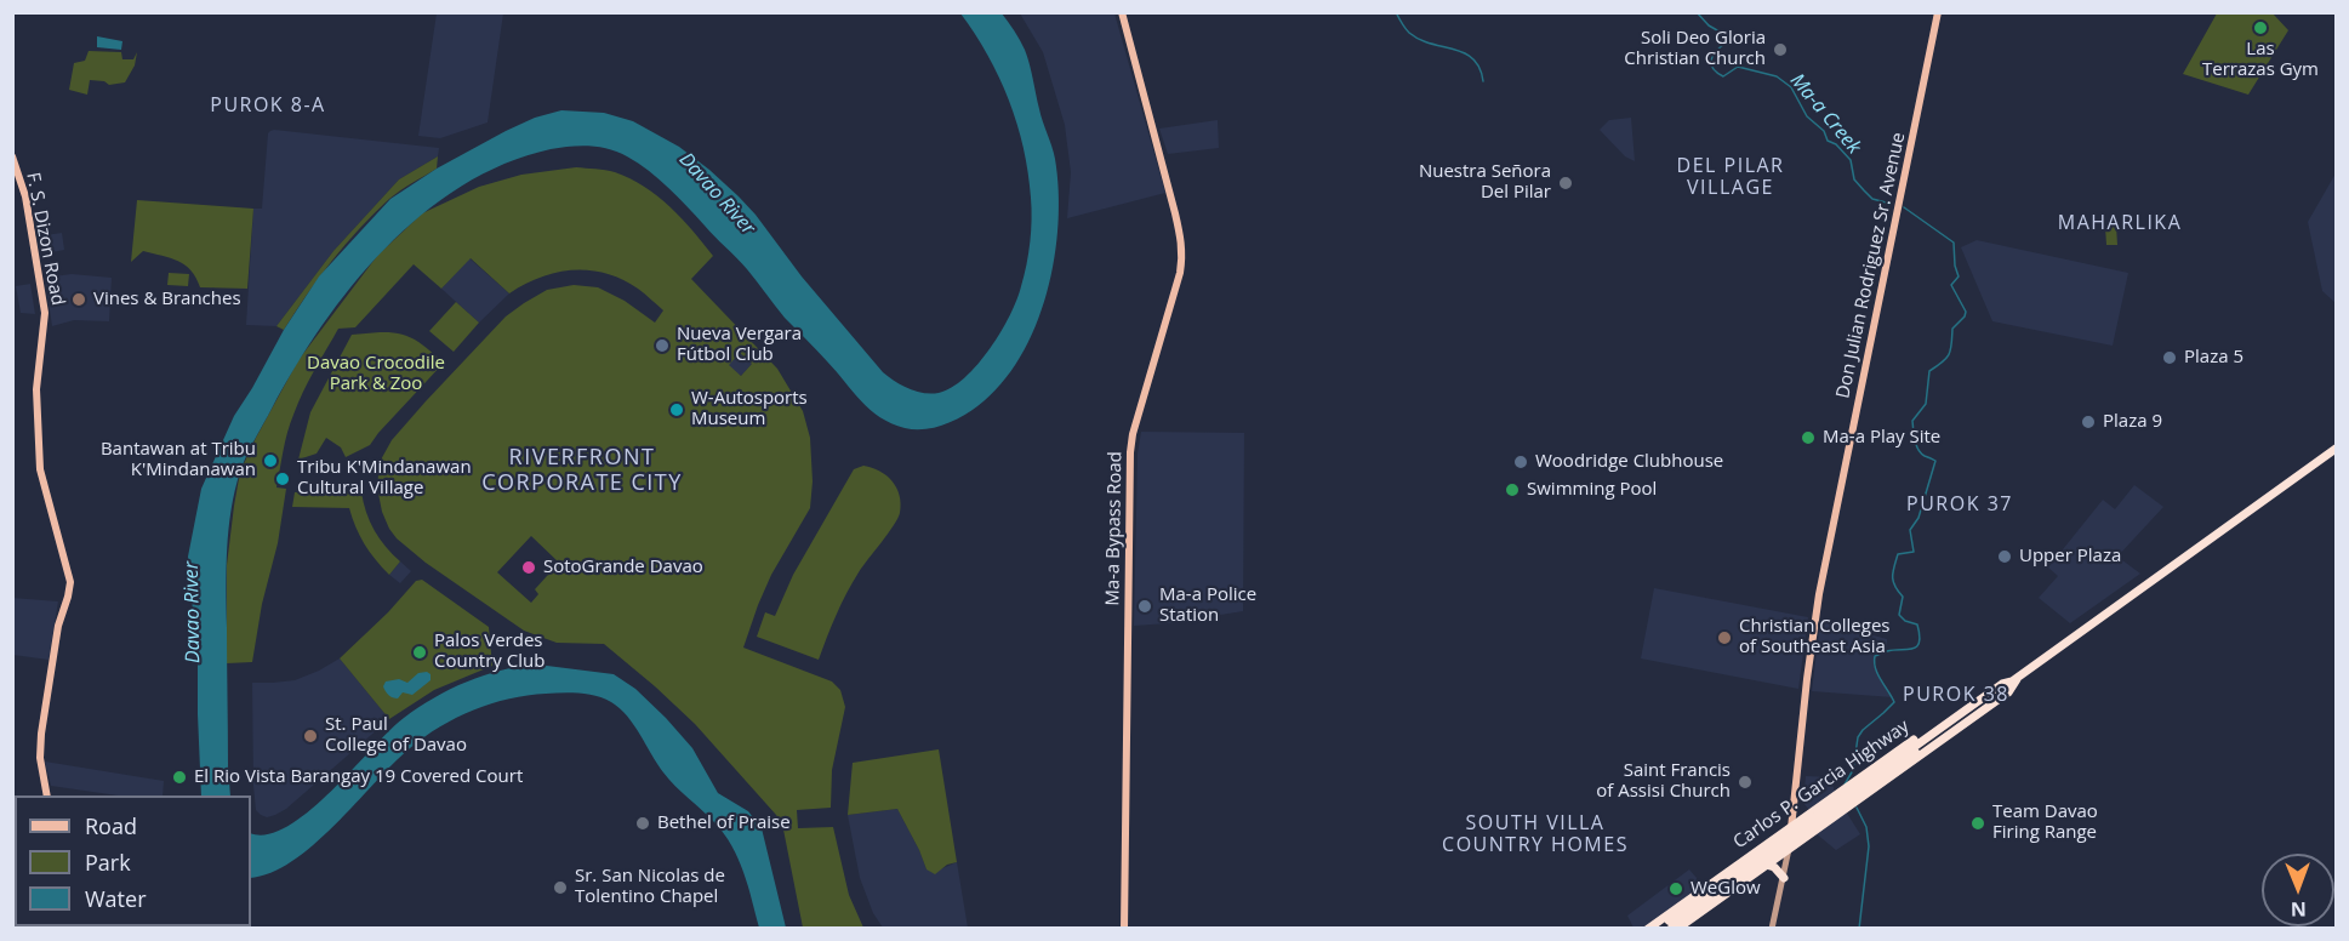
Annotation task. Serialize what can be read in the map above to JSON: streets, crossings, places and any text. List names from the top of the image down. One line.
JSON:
{"streets":{"highway":["Carlos P. Garcia Highway"],"main road":["F. S. Dizon Road","Don Julian Rodriguez Sr. Avenue","Ma-a Bypass Road"]},"crossings":[["Don Julian Rodriguez Sr. Avenue","Carlos P. Garcia Highway"]],"districts":["PUROK 8-A","DEL PILAR VILLAGE","MAHARLIKA","RIVERFRONT CORPORATE CITY","PUROK 37","PUROK 38","SOUTH VILLA COUNTRY HOMES"],"water":["Ma-a Creek","Davao River"],"parks":["Davao Crocodile Park & Zoo"],"places":["Las Terrazas Gym","Soli Deo Gloria Christian Church","Nuestra Señora Del Pilar","Vines & Branches","Nueva Vergara Fútbol Club","Plaza 5","W-Autosports Museum","Plaza 9","Ma-a Play Site","Bantawan at Tribu K'Mindanawan","Woodridge Clubhouse","Tribu K'Mindanawan Cultural Village","Swimming Pool","Upper Plaza","SotoGrande Davao","Ma-a Police Station","Christian Colleges of Southeast Asia","Palos Verdes Country Club","St. Paul College of Davao","El Rio Vista Barangay 19 Covered Court","Saint Francis of Assisi Church","Bethel of Praise","Team Davao Firing Range","Sr. San Nicolas de Tolentino Chapel","WeGlow"],"legend":["Road","Park","Water"],"north":"bottom"}
